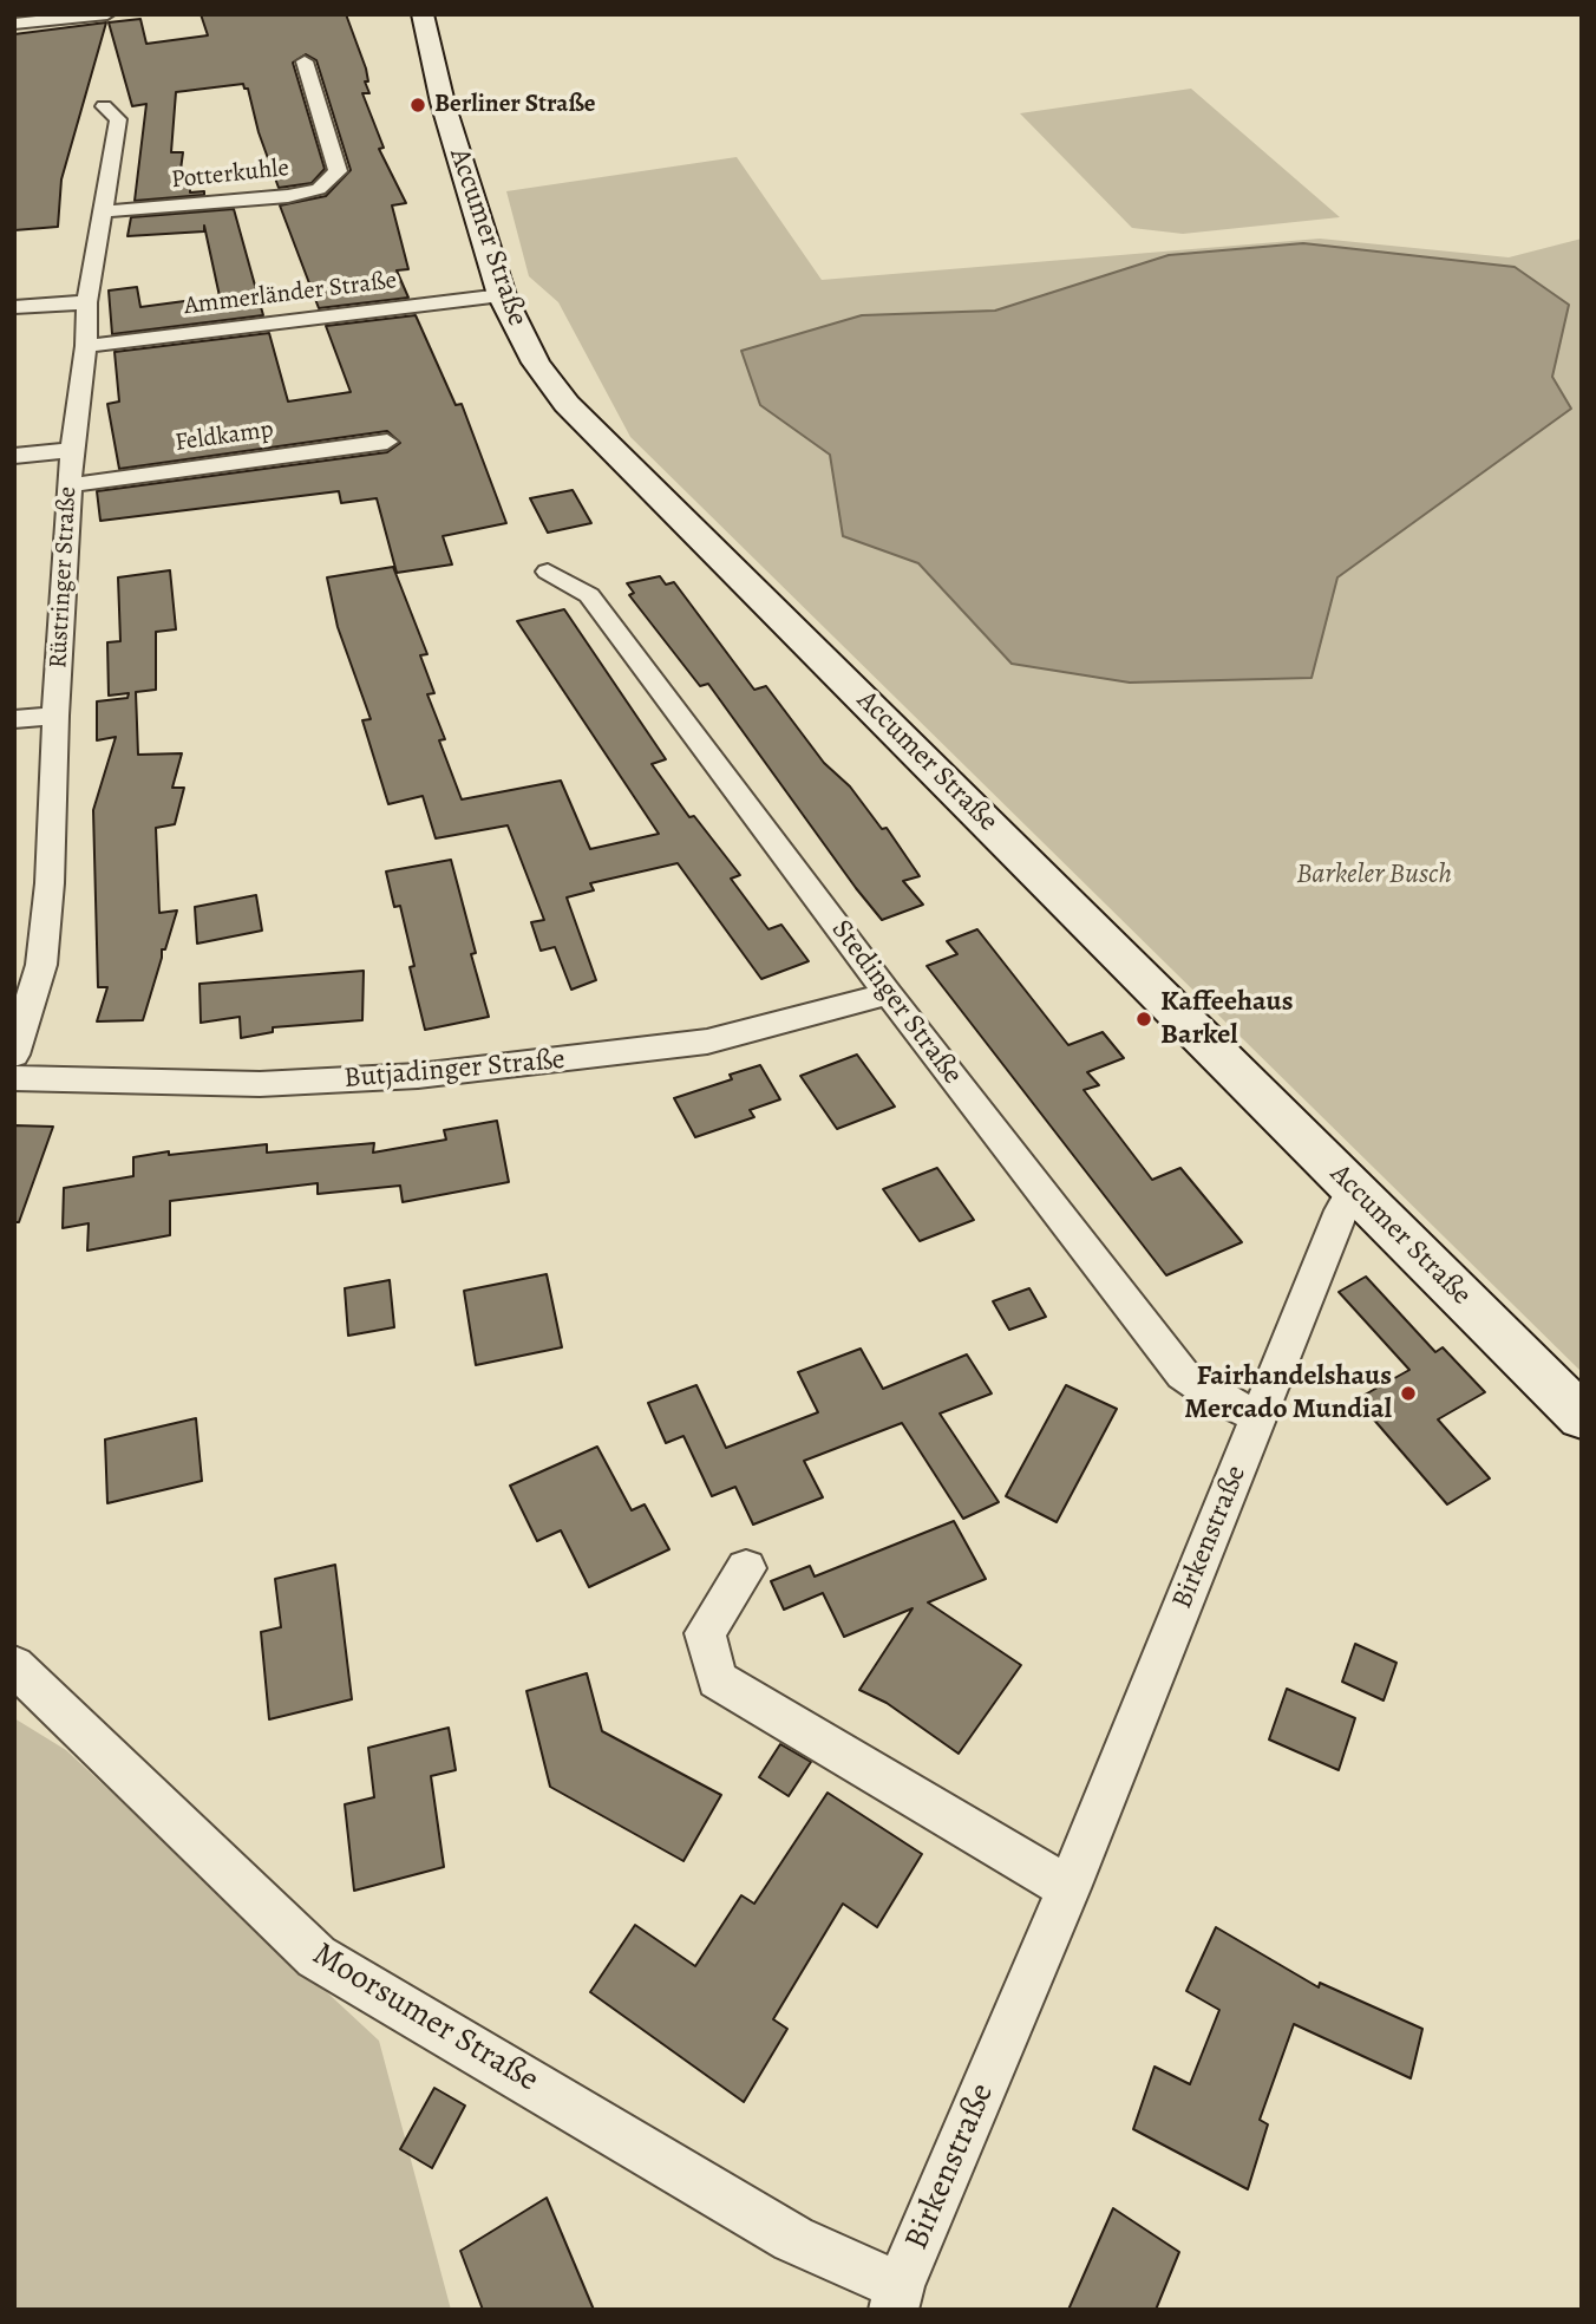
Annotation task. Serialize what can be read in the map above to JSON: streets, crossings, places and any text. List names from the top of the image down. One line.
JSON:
{"streets":{"street":["Potterkuhle","Accumer Straße","Ammerländer Straße","Feldkamp","Rüstringer Straße","Stedinger Straße","Butjadinger Straße","Birkenstraße","Moorsumer Straße"]},"crossings":[["Potterkuhle","Rüstringer Straße"],["Accumer Straße","Ammerländer Straße"],["Accumer Straße","Birkenstraße"],["Ammerländer Straße","Rüstringer Straße"],["Feldkamp","Rüstringer Straße"],["Stedinger Straße","Butjadinger Straße"],["Stedinger Straße","Birkenstraße"],["Birkenstraße","Moorsumer Straße"]],"parks":["Barkeler Busch"],"places":["Berliner Straße","Kaffeehaus Barkel","Fairhandelshaus Mercado Mundial"]}
